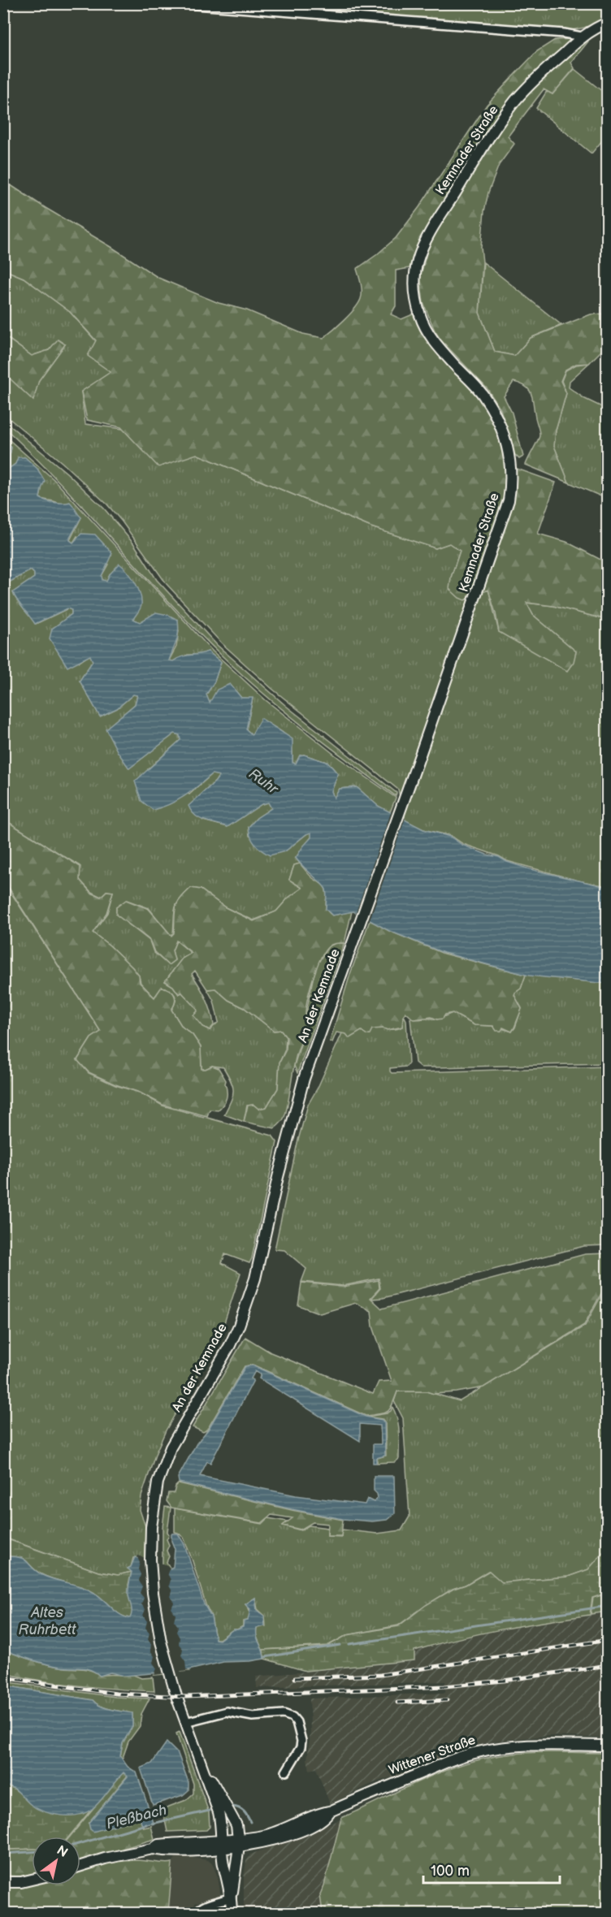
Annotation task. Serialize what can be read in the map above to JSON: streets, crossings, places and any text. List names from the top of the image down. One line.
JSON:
{"streets":{"main road":["Kemnader Straße","An der Kemnade","Wittener Straße"]},"crossings":[["Kemnader Straße","An der Kemnade"],["An der Kemnade","Wittener Straße"]],"water":["Ruhr","Altes Ruhrbett","Pleßbach"],"scale_bar":"100 m","north":"top right"}
